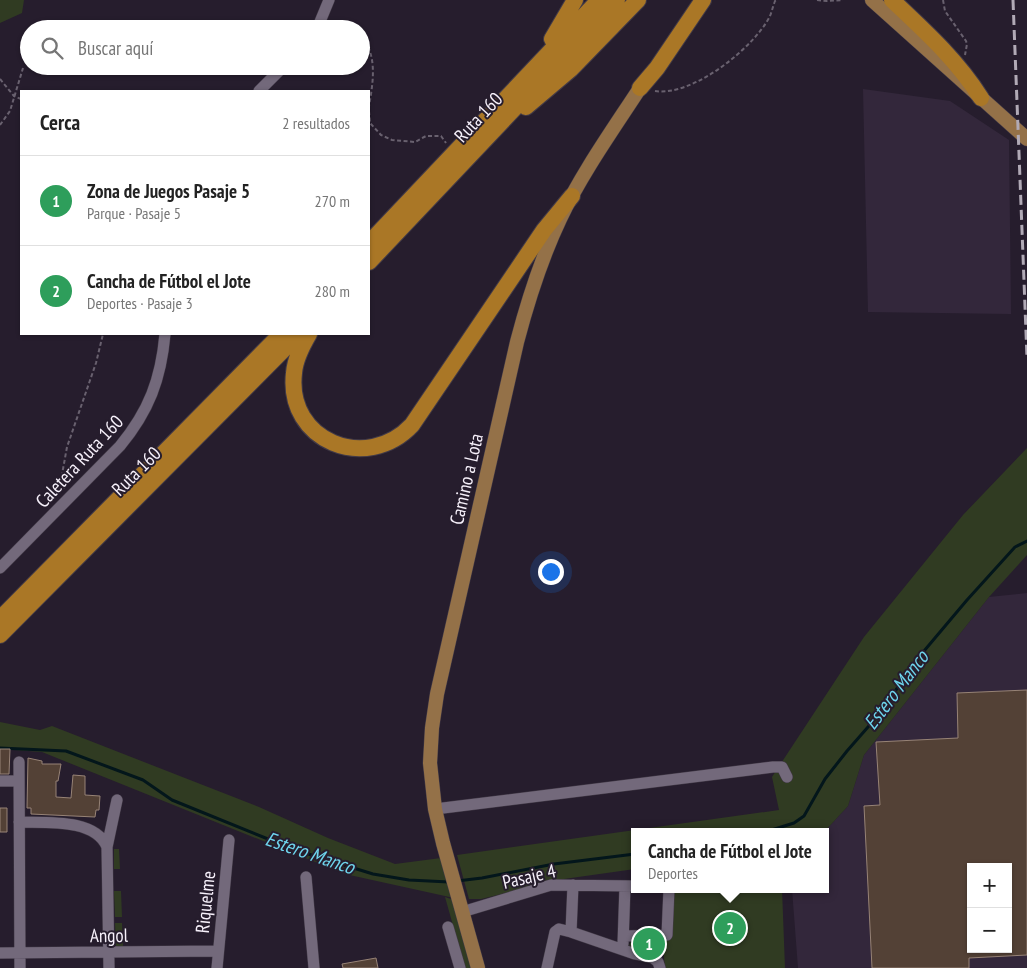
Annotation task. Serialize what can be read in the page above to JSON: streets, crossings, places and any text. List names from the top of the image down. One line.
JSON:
{"streets":{"highway":["Ruta 160"],"main road":["Camino a Lota"],"street":["Caletera Ruta 160","Pasaje 4","Riquelme","Angol"]},"crossings":[["Camino a Lota","Pasaje 4"],["Riquelme","Angol"]],"water":["Estero Manco"],"page":{"search":"Buscar aquí","heading":["Cerca","2 resultados"],"list":[{"mark":"1","name":"Zona de Juegos Pasaje 5","note":"Parque · Pasaje 5","value":"270 m"},{"mark":"2","name":"Cancha de Fútbol el Jote","note":"Deportes · Pasaje 3","value":"280 m"}],"popup":["Cancha de Fútbol el Jote","Deportes"],"map_buttons":["+","−"],"pins":["2","1"]}}
